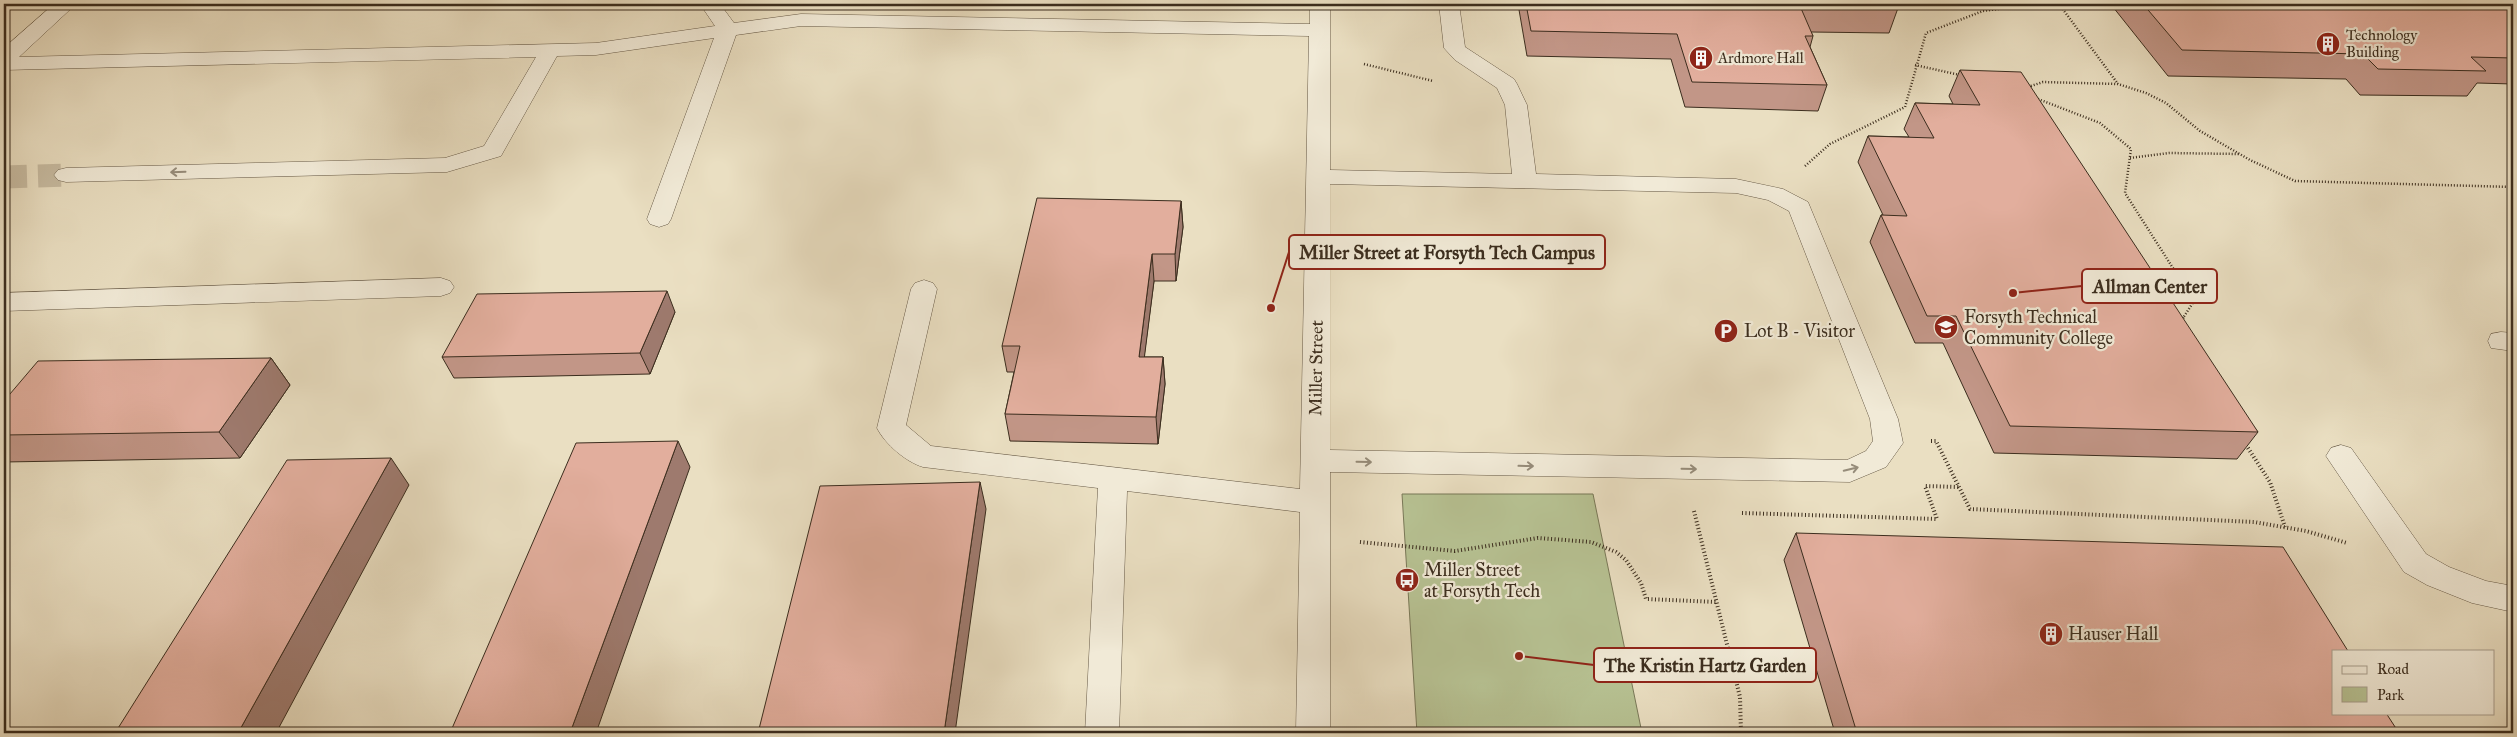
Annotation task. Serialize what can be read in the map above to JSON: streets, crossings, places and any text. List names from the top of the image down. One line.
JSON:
{"streets":{"street":["Miller Street"]},"places":{"building":["Technology Building","Ardmore Hall","Hauser Hall"],"other":["Allman Center","Miller Street at Forsyth Tech Campus","The Kristin Hartz Garden"],"school or university":["Forsyth Technical Community College"],"parking":["Lot B - Visitor"],"bus stop":["Miller Street at Forsyth Tech"]},"legend":["Road","Park"]}
